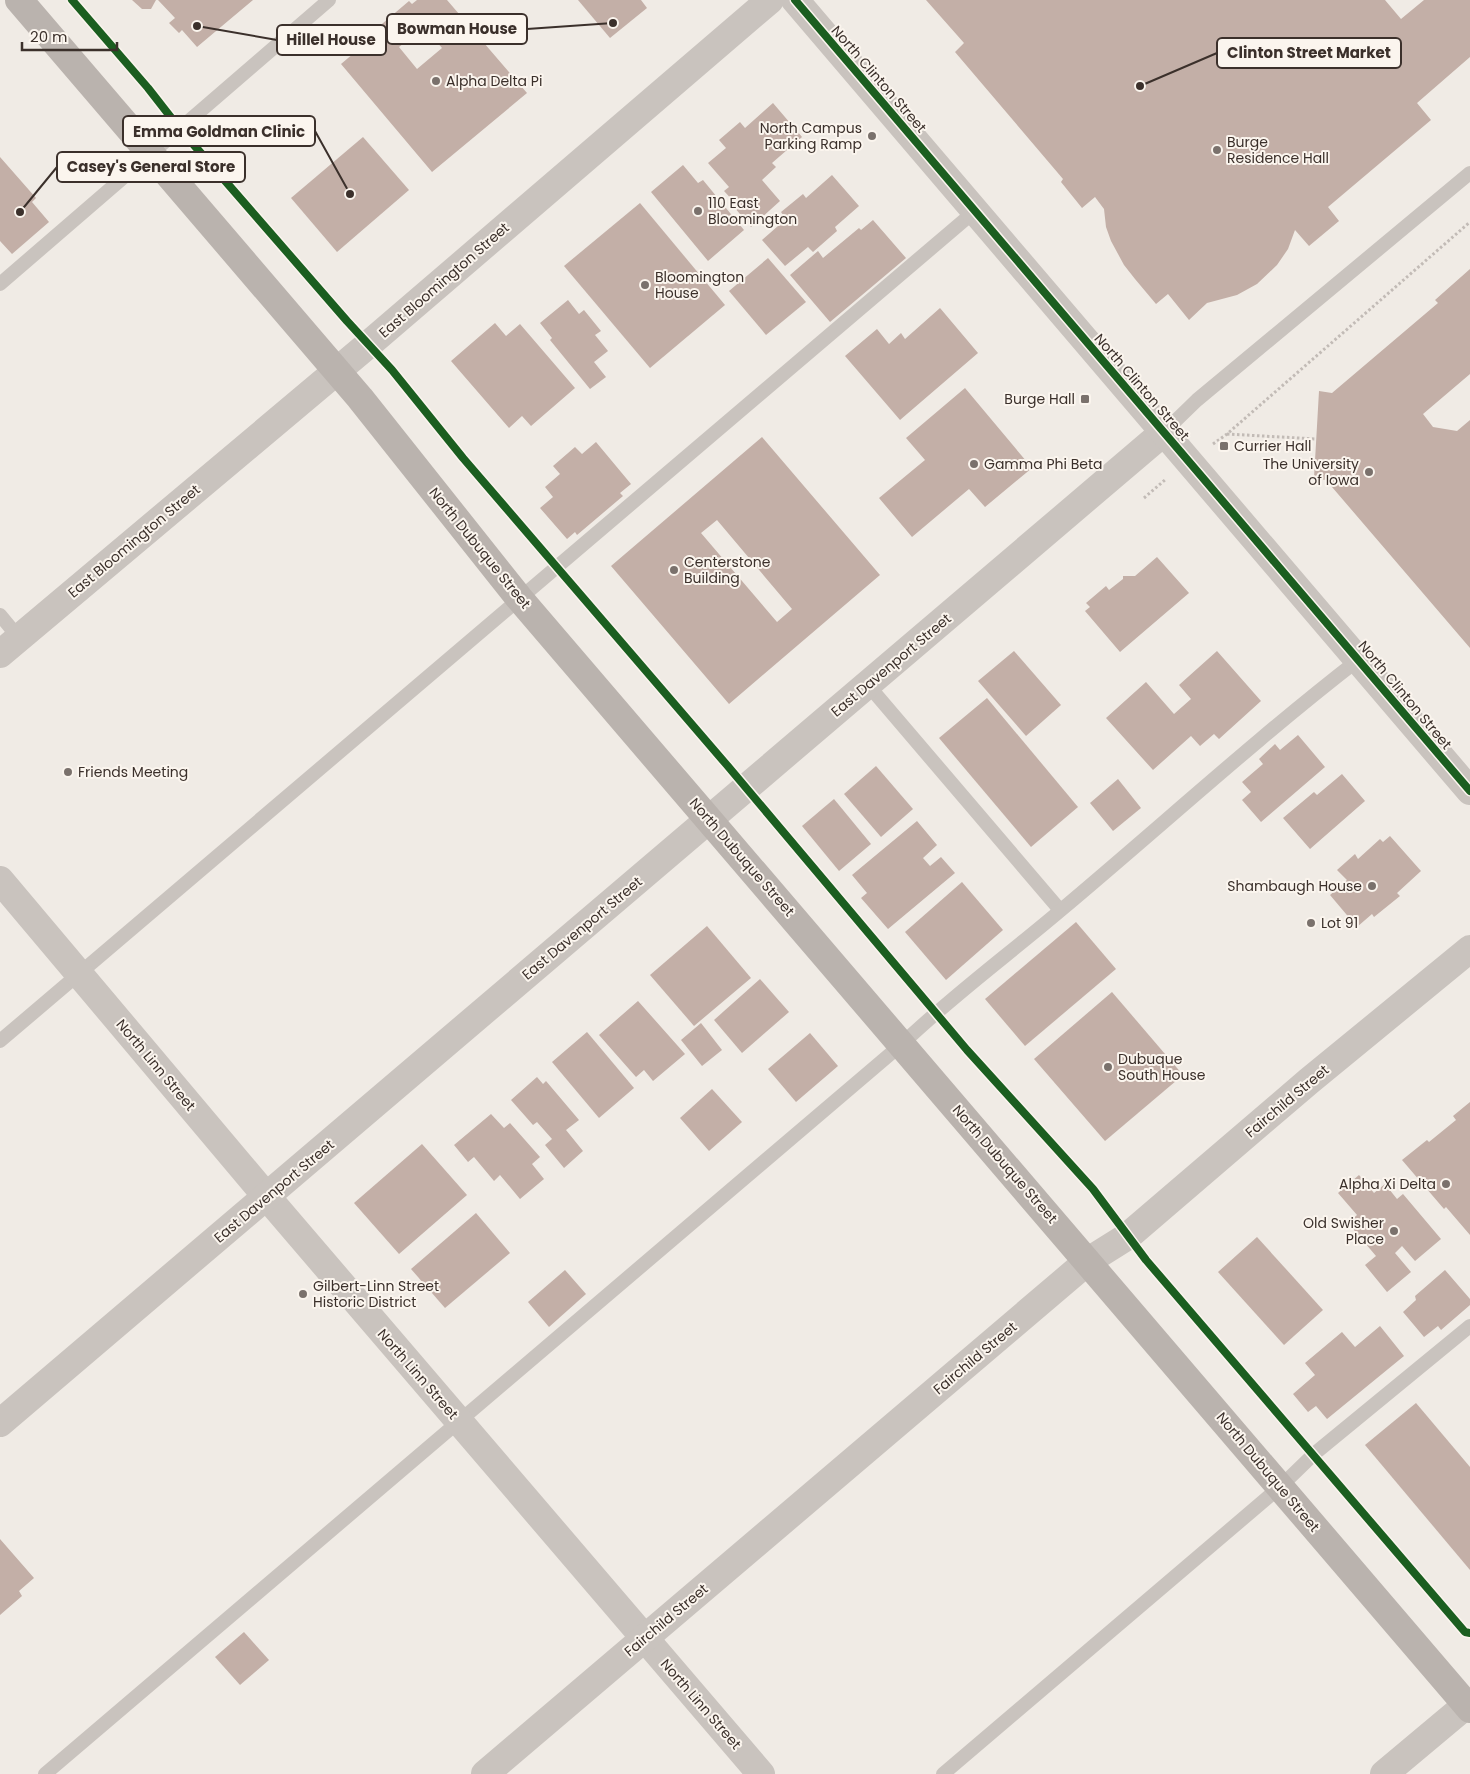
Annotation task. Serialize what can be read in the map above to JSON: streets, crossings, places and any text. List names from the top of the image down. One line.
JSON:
{"streets":{"main road":["North Dubuque Street"],"street":["North Clinton Street","East Bloomington Street","East Davenport Street","North Linn Street","Fairchild Street"]},"crossings":[["North Clinton Street","East Davenport Street"],["East Bloomington Street","North Dubuque Street"],["North Dubuque Street","East Davenport Street"],["North Dubuque Street","Fairchild Street"],["East Davenport Street","North Linn Street"],["North Linn Street","Fairchild Street"]],"places":{"other":["Bowman House","Hillel House","Alpha Delta Pi","Clinton Street Market","North Campus Parking Ramp","Burge Residence Hall","Emma Goldman Clinic","110 East Bloomington","Casey's General Store","Bloomington House","Gamma Phi Beta","The University of Iowa","Centerstone Building","Friends Meeting","Shambaugh House","Lot 91","Dubuque South House","Alpha Xi Delta","Old Swisher Place","Gilbert-Linn Street Historic District"],"transit":["Burge Hall","Currier Hall"]},"scale_bar":"20 m"}
